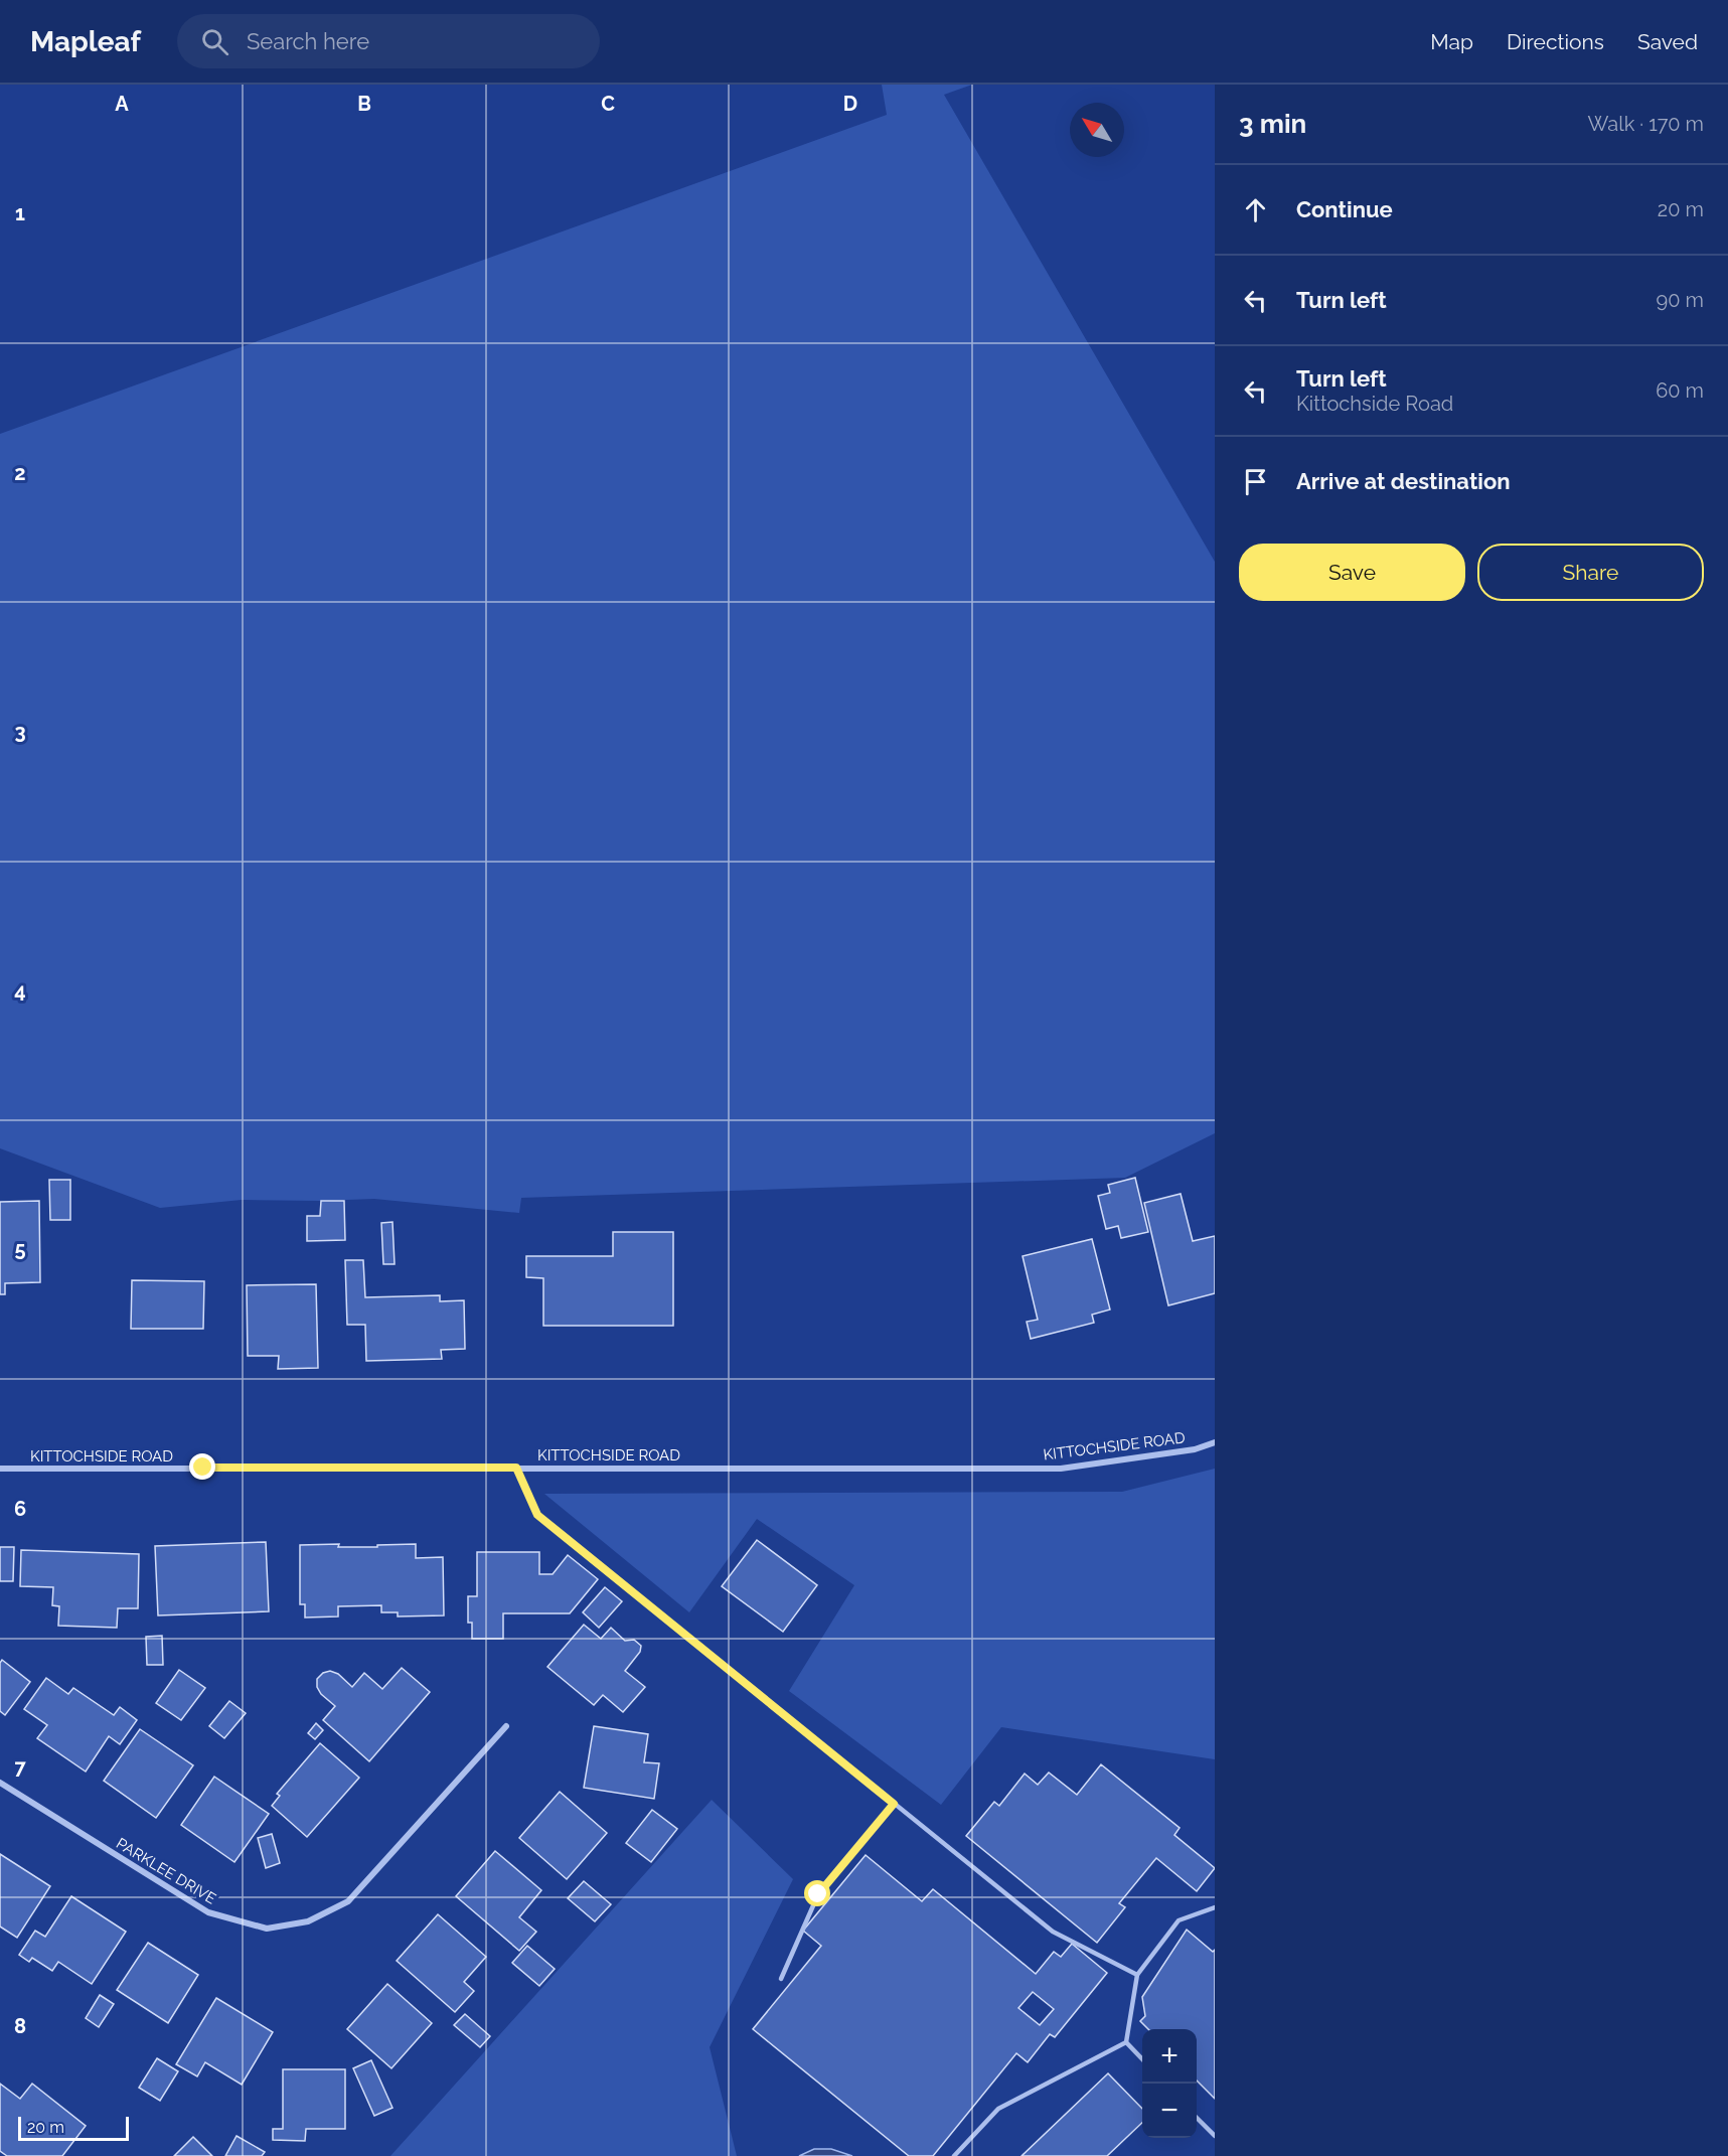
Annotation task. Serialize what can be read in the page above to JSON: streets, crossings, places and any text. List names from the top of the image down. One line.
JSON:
{"streets":{"street":["KITTOCHSIDE ROAD","PARKLEE DRIVE"]},"scale_bar":"20 m","north":"top left","page":{"header":"Mapleaf","search":"Search here","nav":["Map","Directions","Saved"],"heading":["3 min","Walk · 170 m"],"list":[["Continue","20 m"],["Turn left","90 m"],["Turn left","Kittochside Road","60 m"],"Arrive at destination"],"buttons":["Save","Share"],"map_buttons":["+","−"],"scale":"20 m"},"grid":{"columns":["A","B","C","D"],"rows":["1","2","3","4","5","6","7","8"]}}
